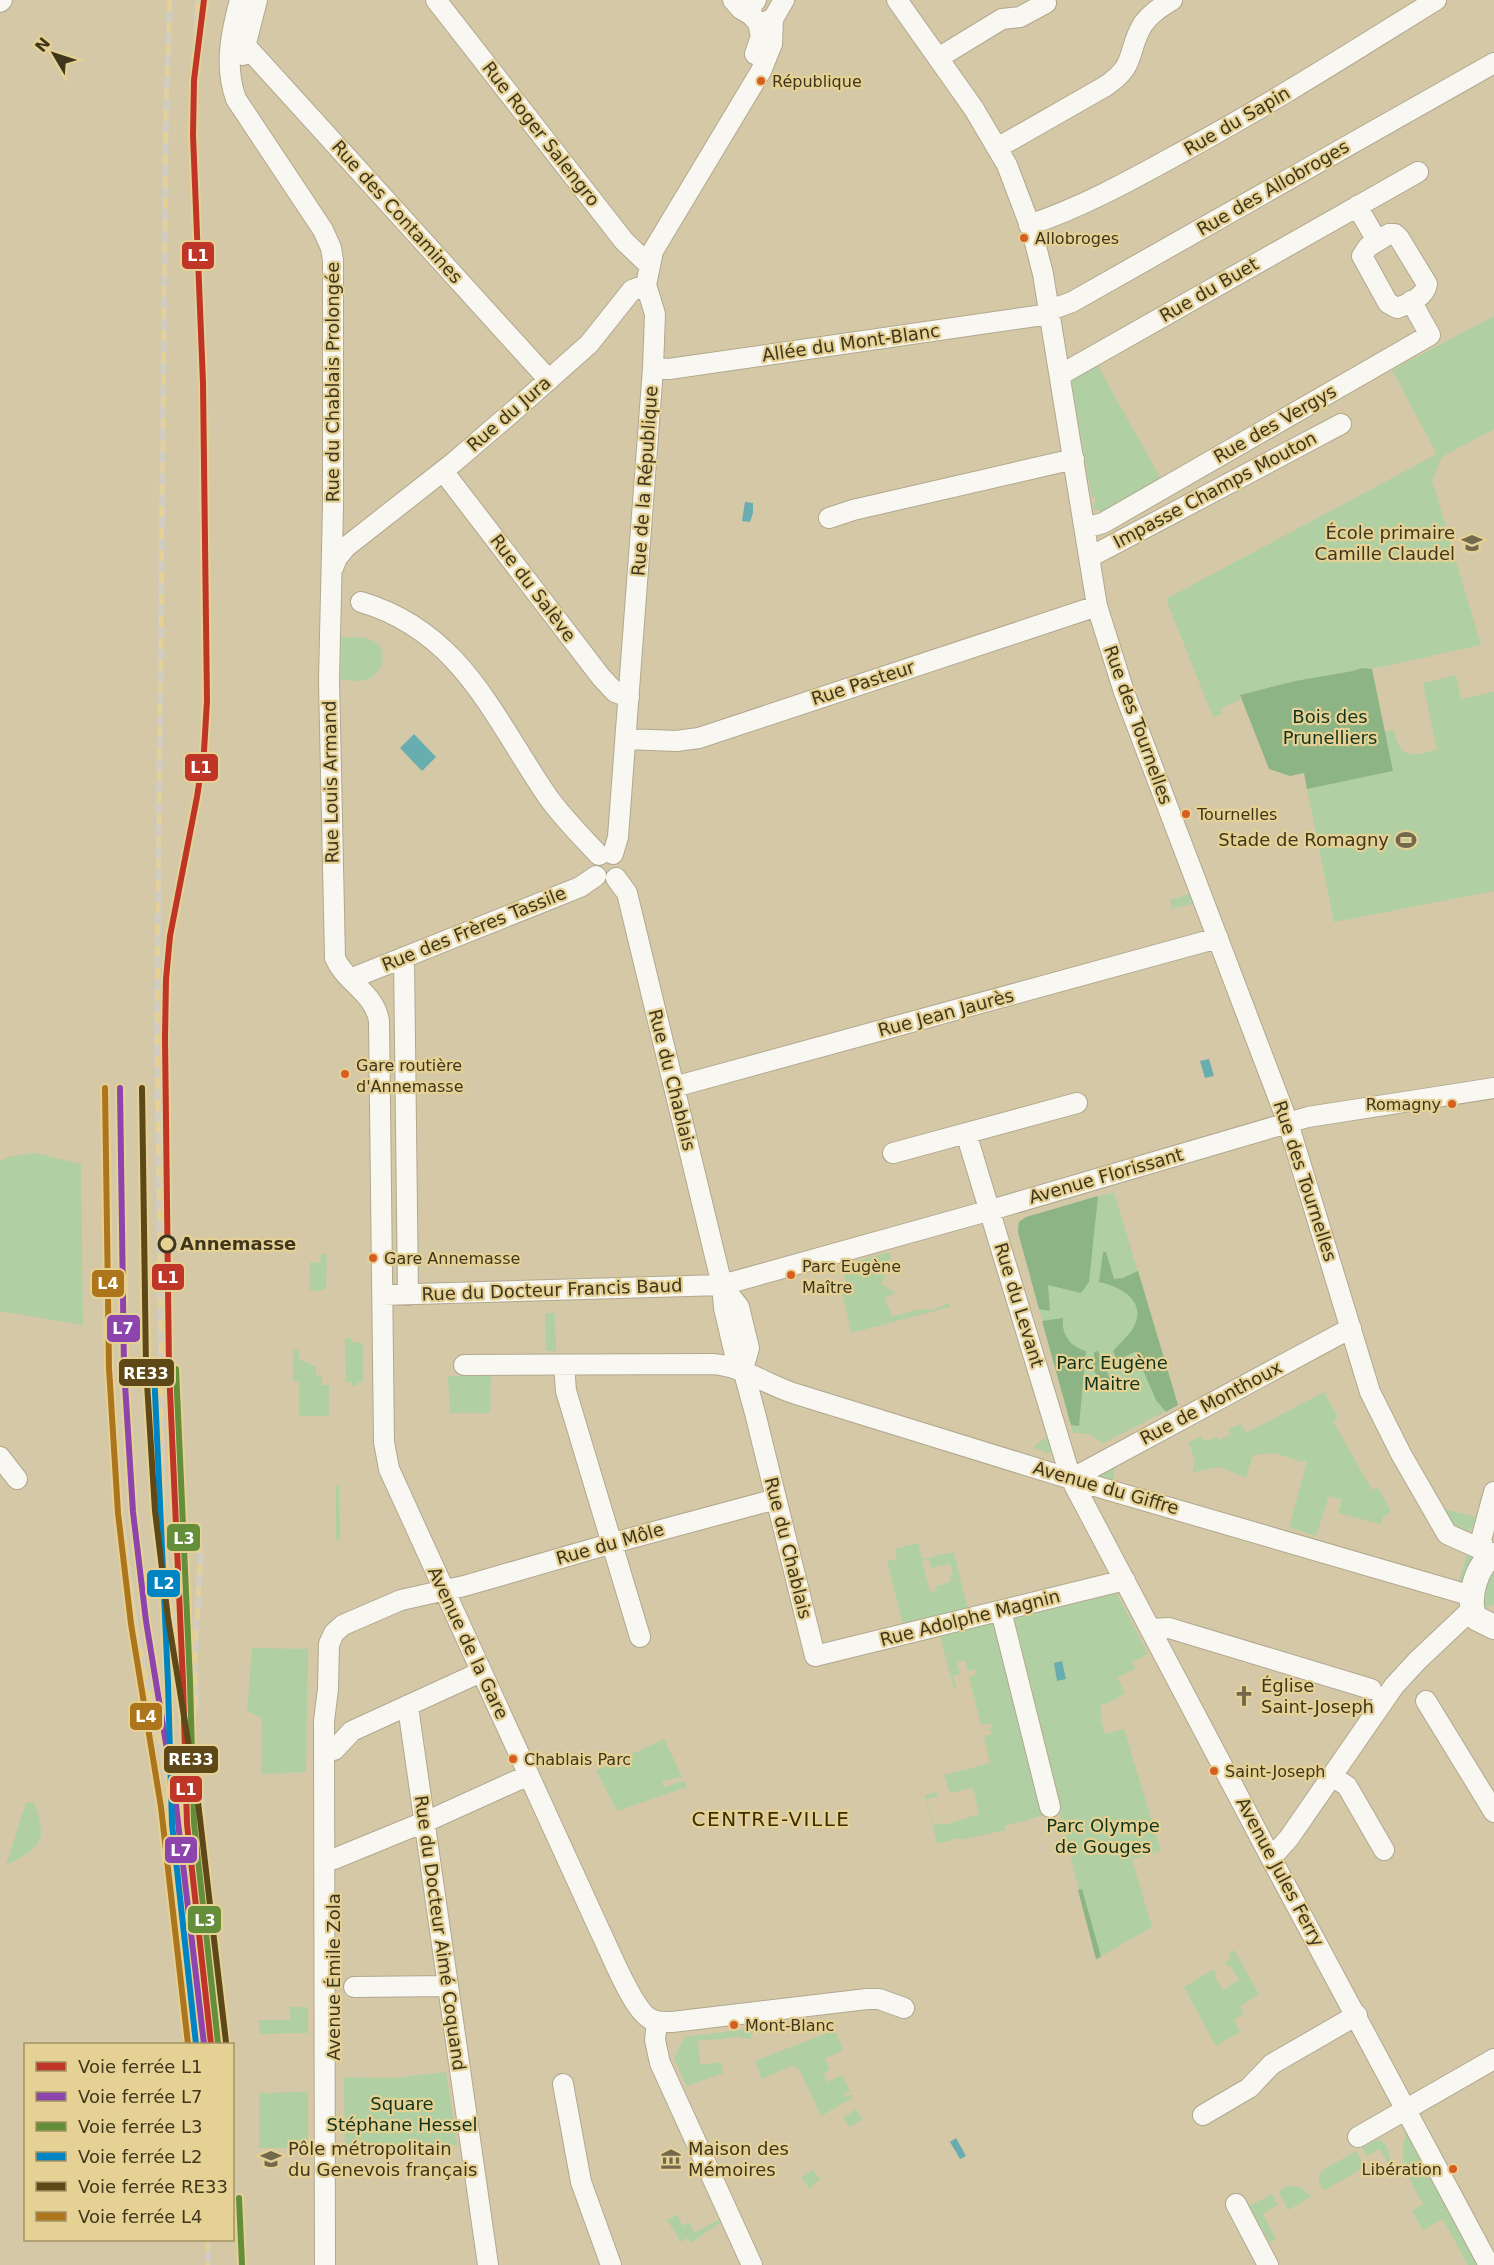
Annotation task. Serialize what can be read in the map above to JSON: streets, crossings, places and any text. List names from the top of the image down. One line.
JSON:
{"streets":{"street":["Rue du Sapin","Rue Roger Salengro","Rue des Allobroges","Rue des Contamines","Rue du Buet","Allée du Mont-Blanc","Rue du Chablais Prolongée","Rue du Jura","Rue des Vergys","Rue de la République","Impasse Champs Mouton","Rue du Salève","Rue Pasteur","Rue des Tournelles","Rue Louis Armand","Rue des Frères Tassile","Rue Jean Jaurès","Rue du Chablais","Avenue Florissant","Rue du Docteur Francis Baud","Rue du Levant","Rue de Monthoux","Avenue du Giffre","Rue du Môle","Rue Adolphe Magnin","Avenue de la Gare","Avenue Jules Ferry","Rue du Docteur Aimé Coquand","Avenue Émile Zola"]},"crossings":[["Rue du Sapin","Rue des Tournelles"],["Rue Roger Salengro","Rue de la République"],["Rue des Allobroges","Allée du Mont-Blanc"],["Rue des Allobroges","Rue des Tournelles"],["Rue des Contamines","Rue du Jura"],["Rue du Buet","Rue des Tournelles"],["Allée du Mont-Blanc","Rue de la République"],["Allée du Mont-Blanc","Rue des Tournelles"],["Rue du Chablais Prolongée","Rue du Jura"],["Rue du Chablais Prolongée","Rue Louis Armand"],["Rue du Jura","Rue de la République"],["Rue du Jura","Rue du Salève"],["Rue du Jura","Rue Louis Armand"],["Rue des Vergys","Rue des Tournelles"],["Rue de la République","Rue du Salève"],["Rue de la République","Rue Pasteur"],["Rue de la République","Rue des Frères Tassile"],["Rue de la République","Rue du Chablais"],["Impasse Champs Mouton","Rue des Tournelles"],["Rue Pasteur","Rue des Tournelles"],["Rue des Tournelles","Rue Jean Jaurès"],["Rue des Tournelles","Avenue Florissant"],["Rue des Tournelles","Rue de Monthoux"],["Rue Louis Armand","Rue des Frères Tassile"],["Rue Louis Armand","Avenue de la Gare"],["Rue des Frères Tassile","Rue du Chablais"],["Rue des Frères Tassile","Avenue de la Gare"],["Rue Jean Jaurès","Rue du Chablais"],["Rue du Chablais","Avenue Florissant"],["Rue du Chablais","Rue du Docteur Francis Baud"],["Rue du Chablais","Avenue du Giffre"],["Rue du Chablais","Rue du Môle"],["Rue du Chablais","Rue Adolphe Magnin"],["Avenue Florissant","Rue du Docteur Francis Baud"],["Avenue Florissant","Rue du Levant"],["Rue du Docteur Francis Baud","Avenue de la Gare"],["Rue du Levant","Rue de Monthoux"],["Rue du Levant","Avenue du Giffre"],["Rue du Levant","Avenue Jules Ferry"],["Rue de Monthoux","Avenue du Giffre"],["Rue de Monthoux","Avenue Jules Ferry"],["Avenue du Giffre","Avenue Jules Ferry"],["Rue du Môle","Avenue de la Gare"],["Rue du Môle","Avenue Émile Zola"],["Rue Adolphe Magnin","Avenue Jules Ferry"]],"districts":["CENTRE-VILLE"],"parks":["Bois des Prunelliers","Parc Eugène Maitre","Parc Olympe de Gouges","Square Stéphane Hessel"],"places":{"other":["République","Allobroges","Tournelles","Gare routière d'Annemasse","Romagny","Annemasse","Gare Annemasse","Parc Eugène Maître","Chablais Parc","Saint-Joseph","Mont-Blanc","Libération"],"school or university":["École primaire Camille Claudel","Pôle métropolitain du Genevois français"],"sports":["Stade de Romagny"],"church":["Église Saint-Joseph"],"museum":["Maison des Mémoires"]},"lines":["rail line L1","rail line L7","rail line RE33","rail line L4","rail line L3","rail line L2"],"legend":["Voie ferrée L1","Voie ferrée L7","Voie ferrée L3","Voie ferrée L2","Voie ferrée RE33","Voie ferrée L4"],"north":"top left"}
